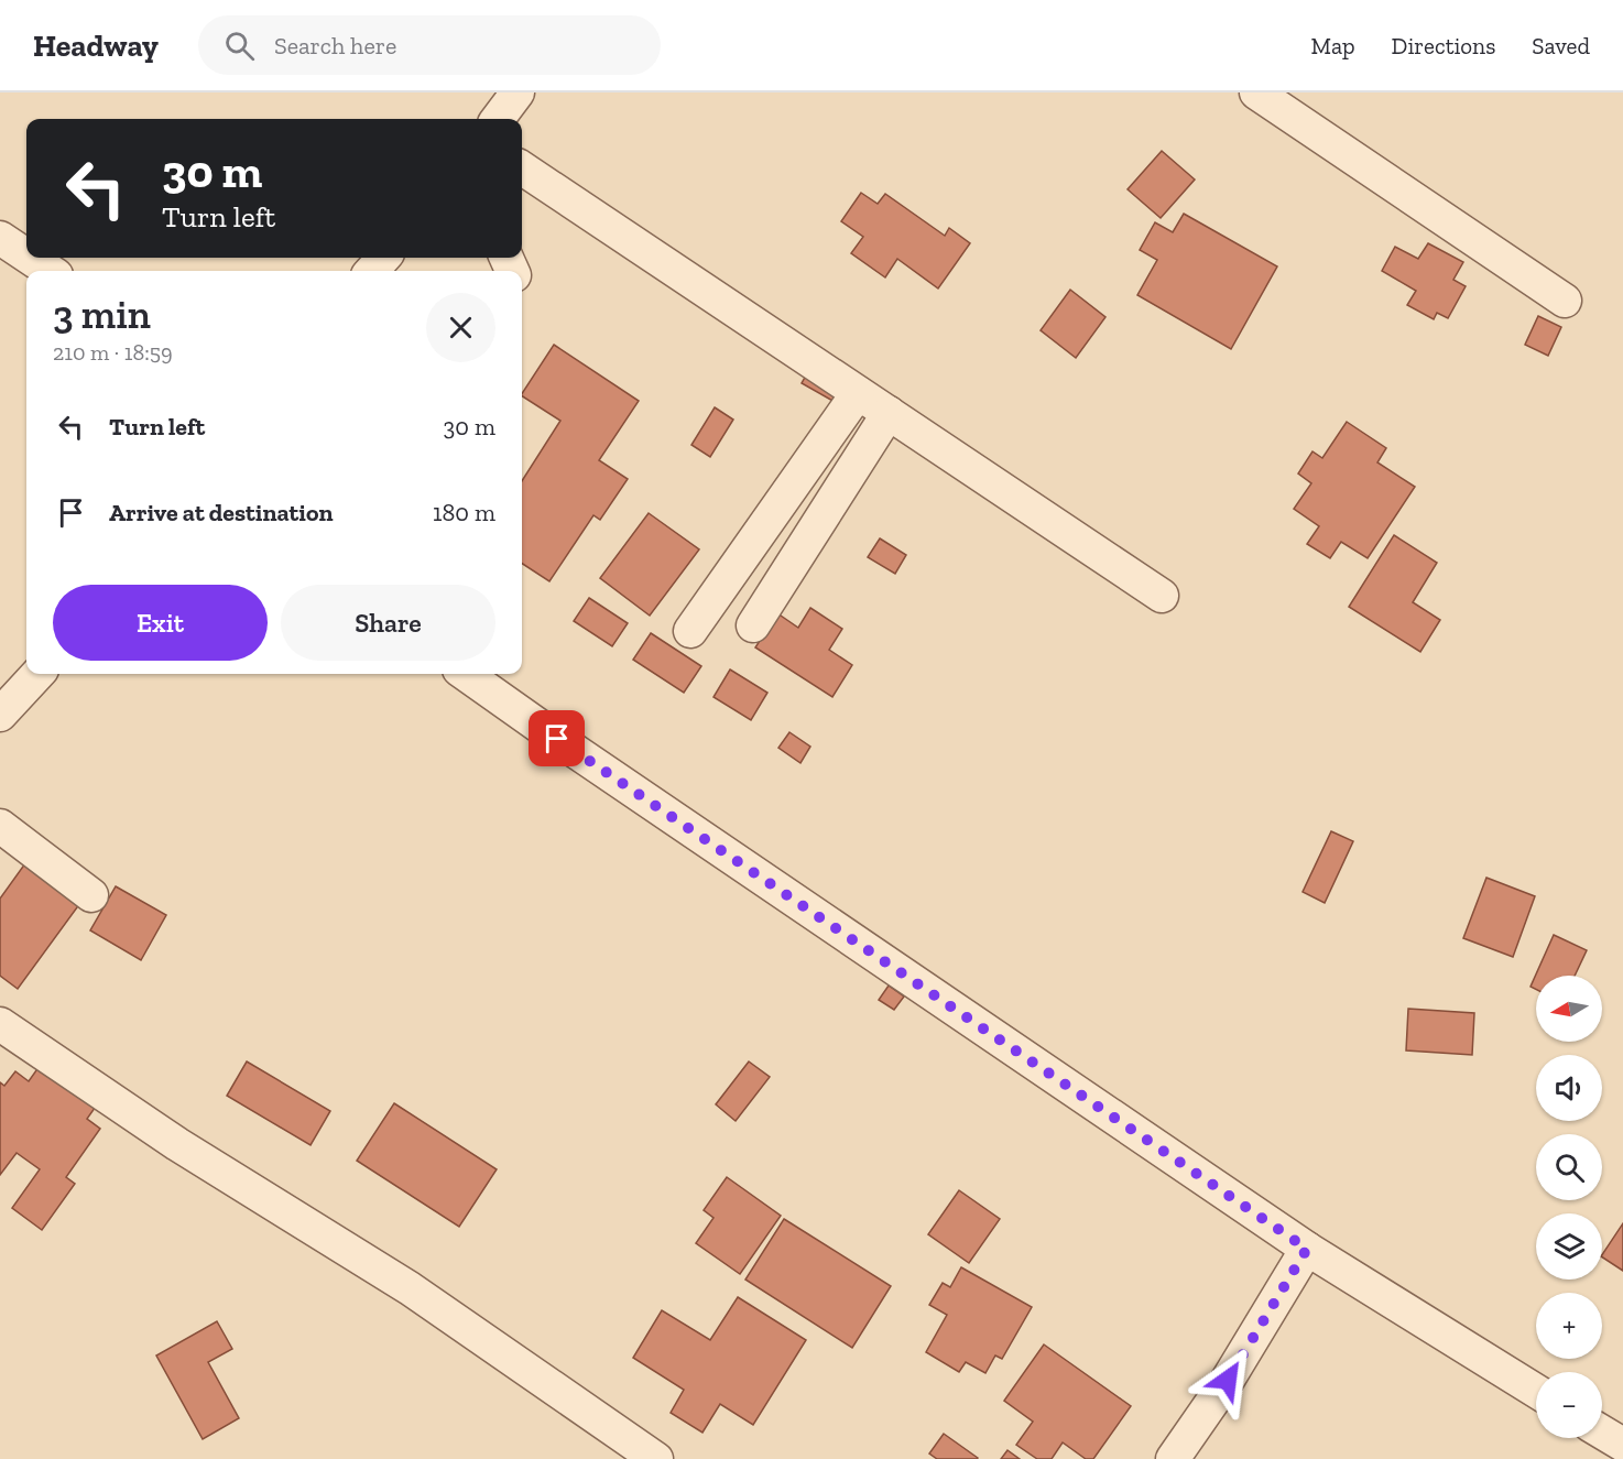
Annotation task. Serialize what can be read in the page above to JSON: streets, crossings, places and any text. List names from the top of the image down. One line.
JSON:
{"north":"left","page":{"header":"Headway","search":"Search here","nav":["Map","Directions","Saved"],"turn":["30 m","Turn left"],"heading":["3 min","210 m · 18:59"],"list":[{"name":"Turn left","value":"30 m"},{"name":"Arrive at destination","value":"180 m"}],"buttons":["Exit","Share"],"map_buttons":["+","−"]}}
